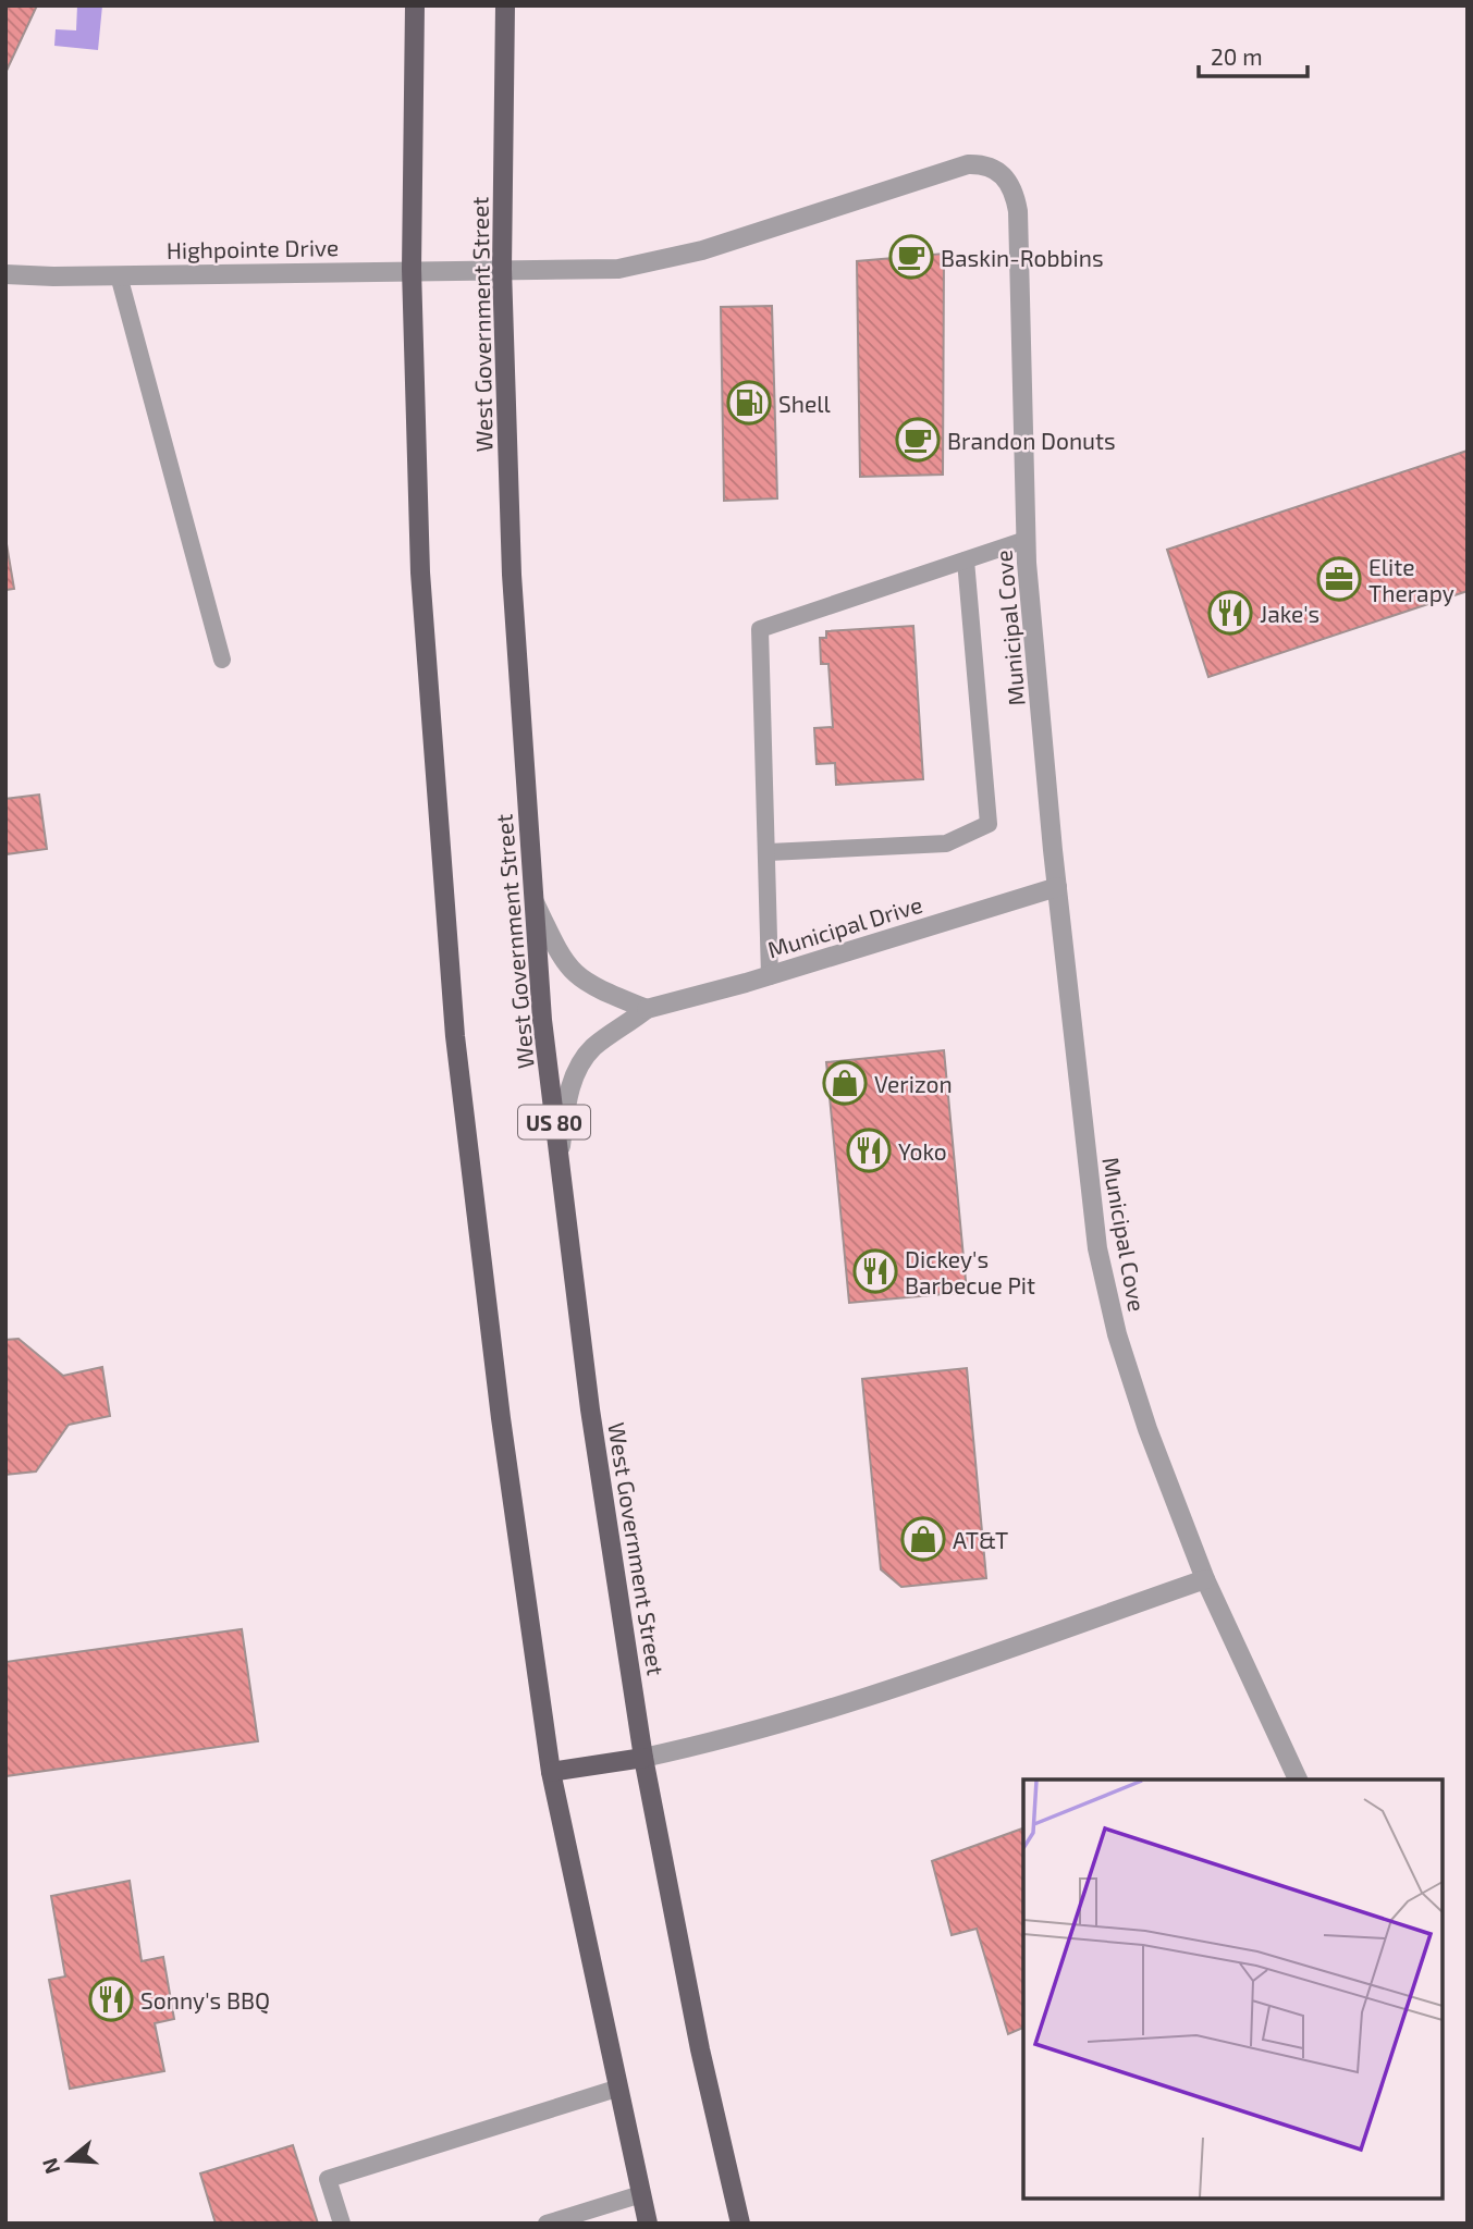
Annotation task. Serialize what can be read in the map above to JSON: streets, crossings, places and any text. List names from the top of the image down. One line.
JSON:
{"streets":{"main road":["West Government Street","US 80"],"street":["Highpointe Drive","Municipal Cove","Municipal Drive"]},"crossings":[["Highpointe Drive","West Government Street"],["Highpointe Drive","Municipal Cove"],["West Government Street","Municipal Cove"],["West Government Street","Municipal Drive"],["Municipal Cove","Municipal Drive"]],"places":{"cafe":["Baskin-Robbins","Brandon Donuts"],"fuel station":["Shell"],"office":["Elite Therapy"],"restaurant":["Jake's","Yoko","Dickey's Barbecue Pit","Sonny's BBQ"],"shop":["Verizon","AT&T"]},"scale_bar":"20 m","north":"left"}
